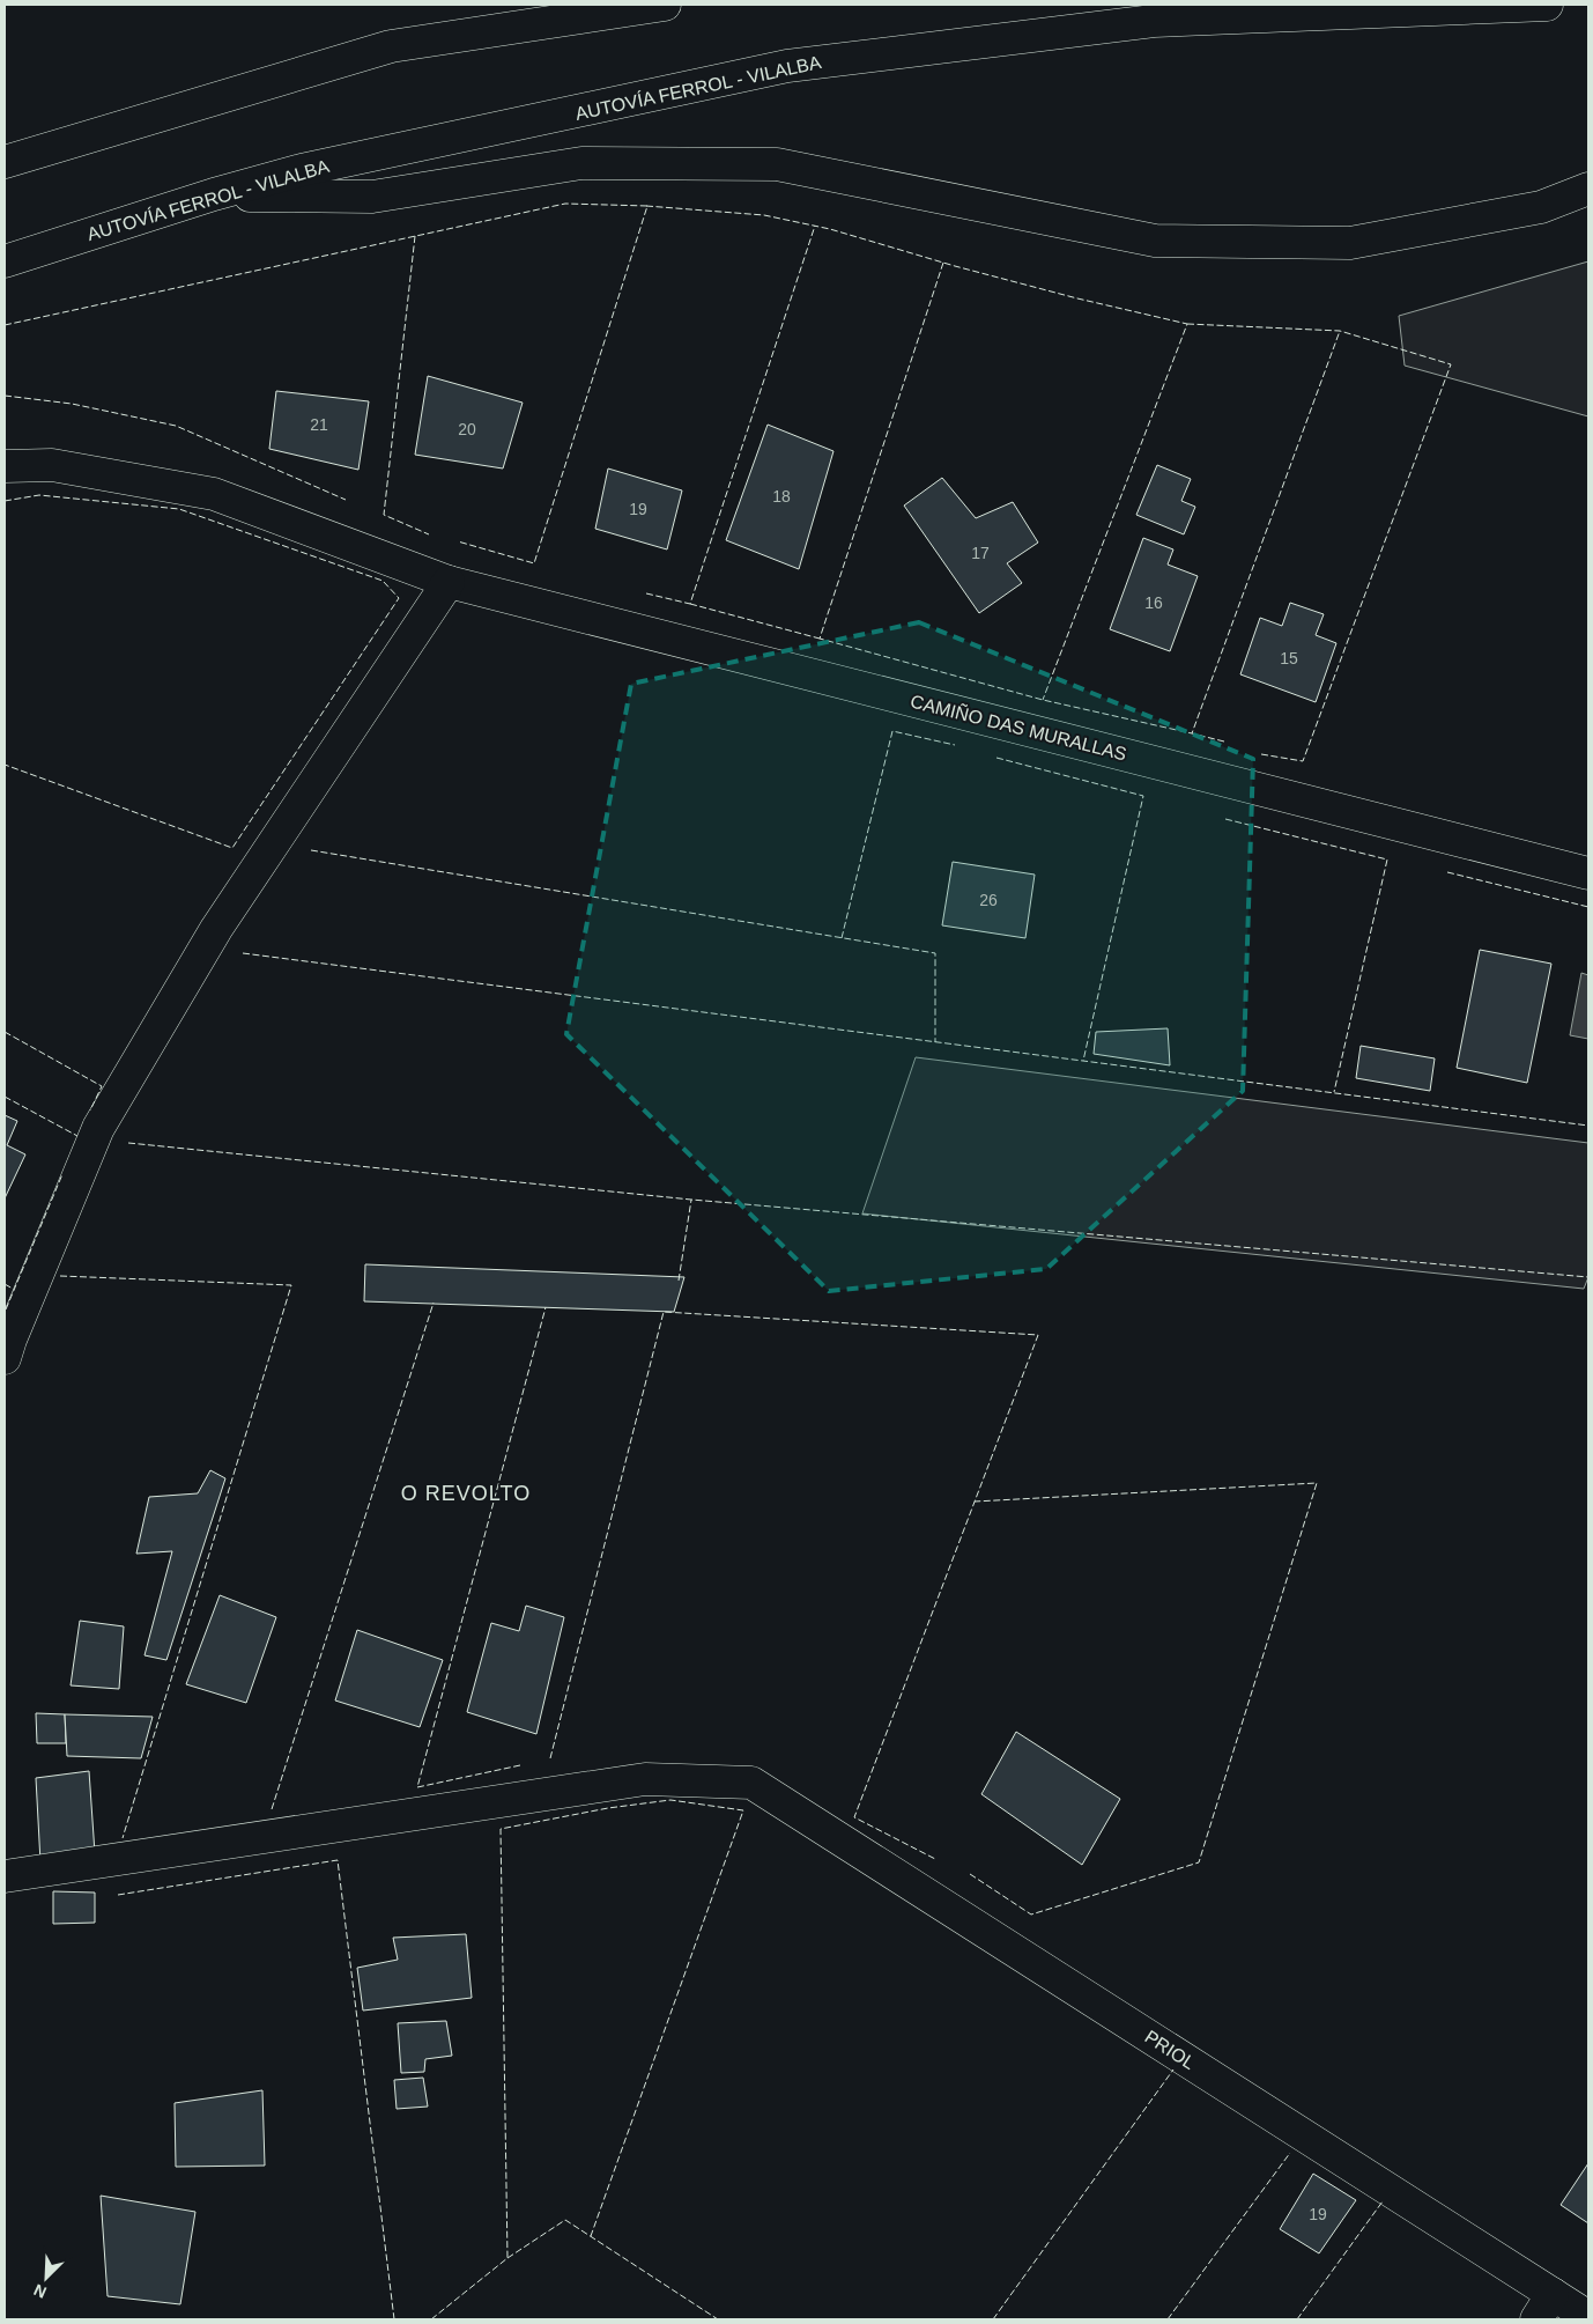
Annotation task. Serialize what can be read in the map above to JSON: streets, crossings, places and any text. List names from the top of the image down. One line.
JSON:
{"streets":{"main road":["AUTOVÍA FERROL - VILALBA","CAMIÑO DAS MURALLAS","PRIOL"]},"districts":["O REVOLTO"],"house_numbers":["21","20","18","19","17","16","15","26","19"],"north":"bottom left"}
